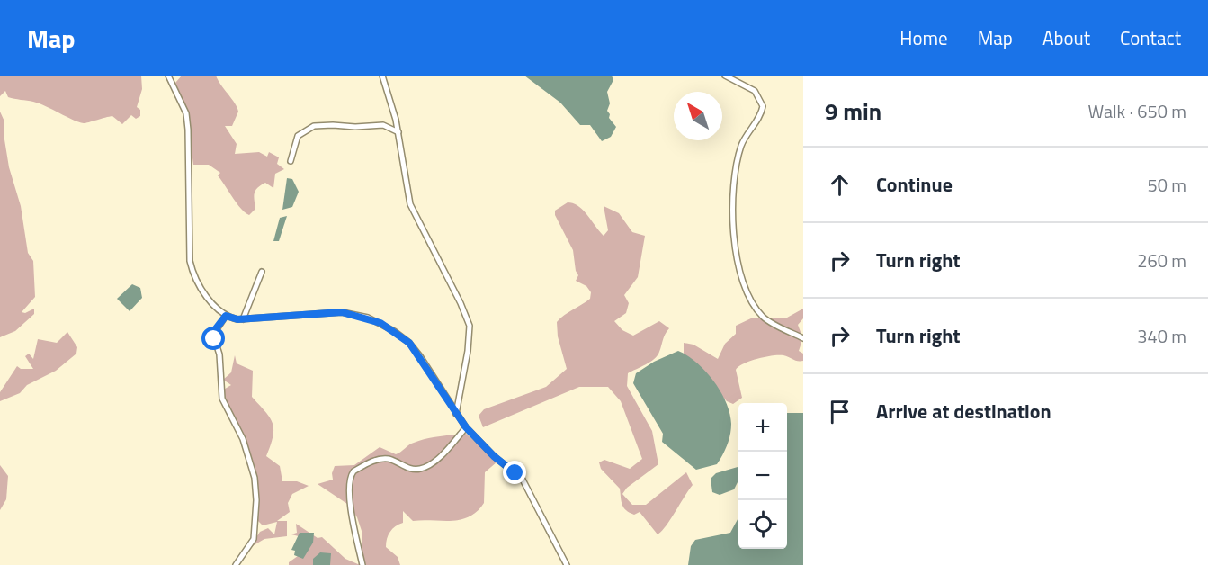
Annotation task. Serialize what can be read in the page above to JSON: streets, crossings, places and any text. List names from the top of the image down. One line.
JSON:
{"north":"top left","page":{"header":"Map","nav":["Home","Map","About","Contact"],"heading":["9 min","Walk · 650 m"],"list":[["Continue","50 m"],["Turn right","260 m"],["Turn right","340 m"],"Arrive at destination"],"map_buttons":["+","−"]}}
